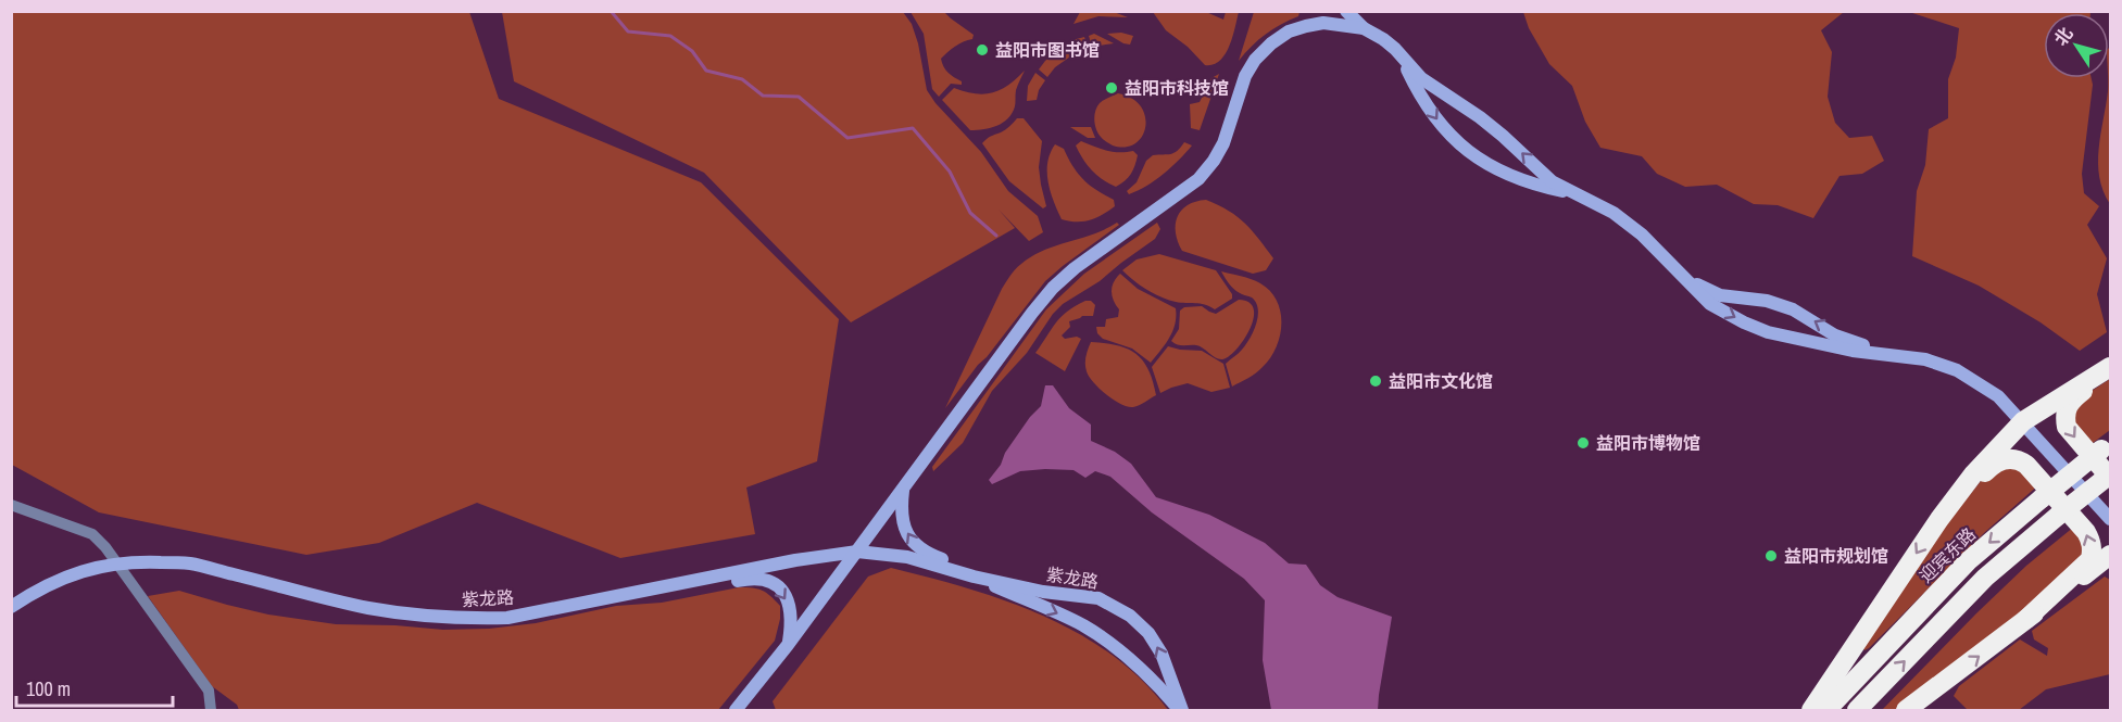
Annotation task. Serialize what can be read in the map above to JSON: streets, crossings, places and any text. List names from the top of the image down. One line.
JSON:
{"streets":{"highway":["迎宾东路"],"street":["紫龙路"]},"places":["益阳市图书馆","益阳市科技馆","益阳市文化馆","益阳市博物馆","益阳市规划馆"],"scale_bar":"100 m","north":"top left"}
